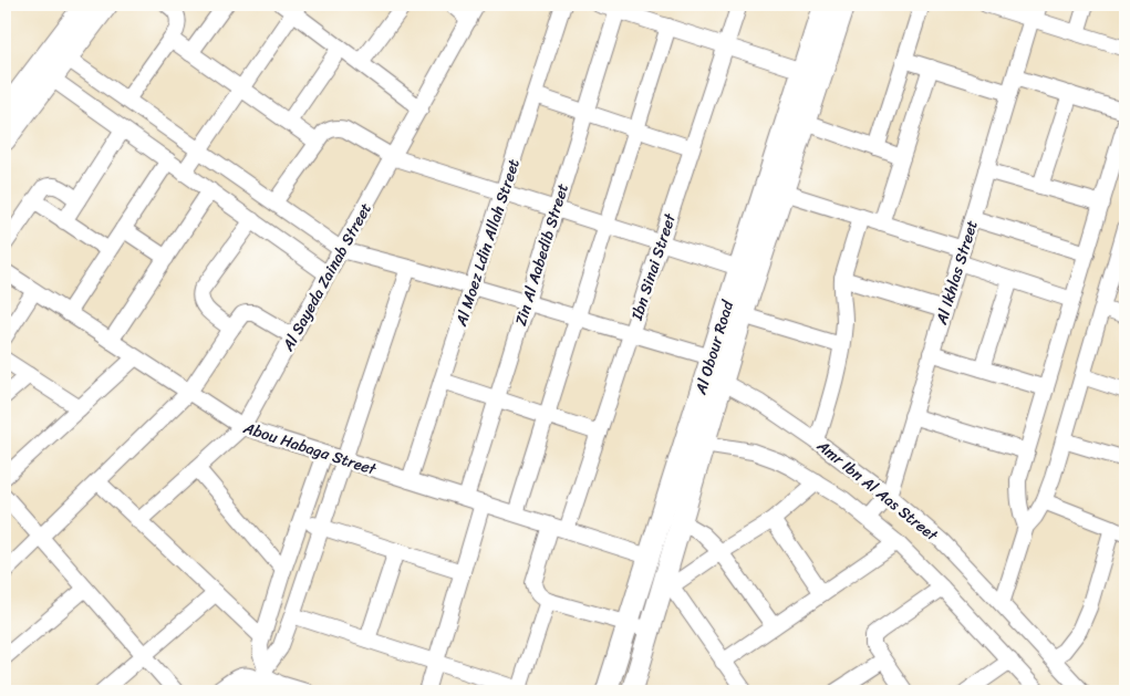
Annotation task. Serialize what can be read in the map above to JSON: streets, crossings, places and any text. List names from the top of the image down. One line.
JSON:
{"streets":{"street":["Al Moez Ldin Allah Street","Zin Al Aabedib Street","Ibn Sinai Street","Al Ikhlas Street","Al Sayeda Zainab Street","Al Obour Road","Abou Habaga Street","Amr Ibn Al Aas Street"]},"crossings":[["Al Moez Ldin Allah Street","Abou Habaga Street"],["Zin Al Aabedib Street","Abou Habaga Street"],["Ibn Sinai Street","Abou Habaga Street"],["Al Ikhlas Street","Amr Ibn Al Aas Street"],["Al Sayeda Zainab Street","Abou Habaga Street"],["Al Obour Road","Abou Habaga Street"],["Al Obour Road","Amr Ibn Al Aas Street"]]}
